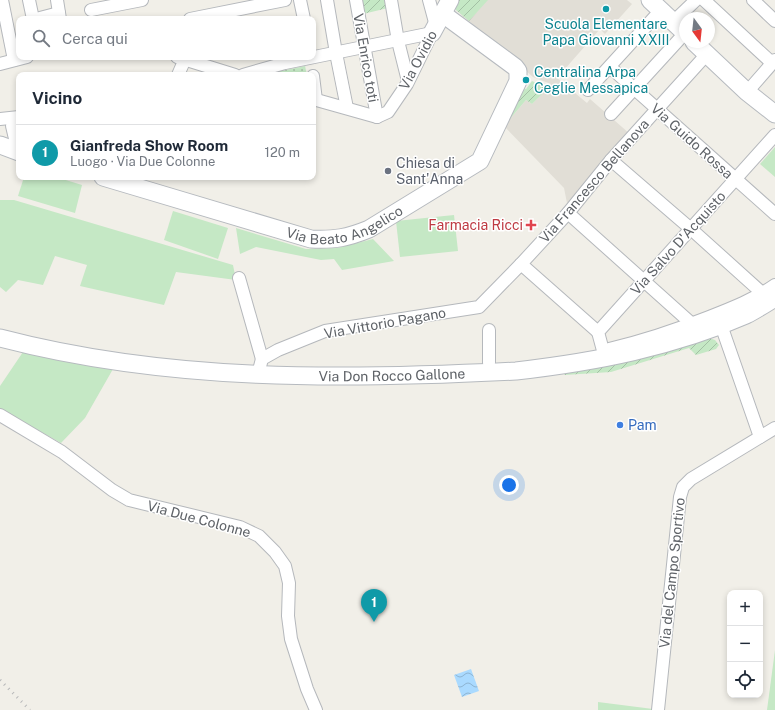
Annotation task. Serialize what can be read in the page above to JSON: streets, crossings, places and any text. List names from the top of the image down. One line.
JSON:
{"streets":{"main road":["Via Beato Angelico","Via Don Rocco Gallone"],"street":["Via Enrico toti","Via Ovidio","Via Guido Rossa","Via Francesco Bellanova","Via Salvo D'Acquisto","Via Vittorio Pagano","Via Due Colonne","Via del Campo Sportivo"]},"crossings":[["Via Enrico toti","Via Ovidio"],["Via Ovidio","Via Beato Angelico"],["Via Guido Rossa","Via Francesco Bellanova"],["Via Guido Rossa","Via Salvo D'Acquisto"],["Via Francesco Bellanova","Via Vittorio Pagano"],["Via Vittorio Pagano","Via Don Rocco Gallone"]],"places":{"other":["Scuola Elementare Papa Giovanni XXIII","Centralina Arpa Ceglie Messapica","Chiesa di Sant'Anna","Pam"],"health":["Farmacia Ricci"]},"north":"bottom","page":{"search":"Cerca qui","heading":"Vicino","list":[{"mark":"1","name":"Gianfreda Show Room","note":"Luogo · Via Due Colonne","value":"120 m"}],"pins":"1","map_buttons":["+","−"]}}
